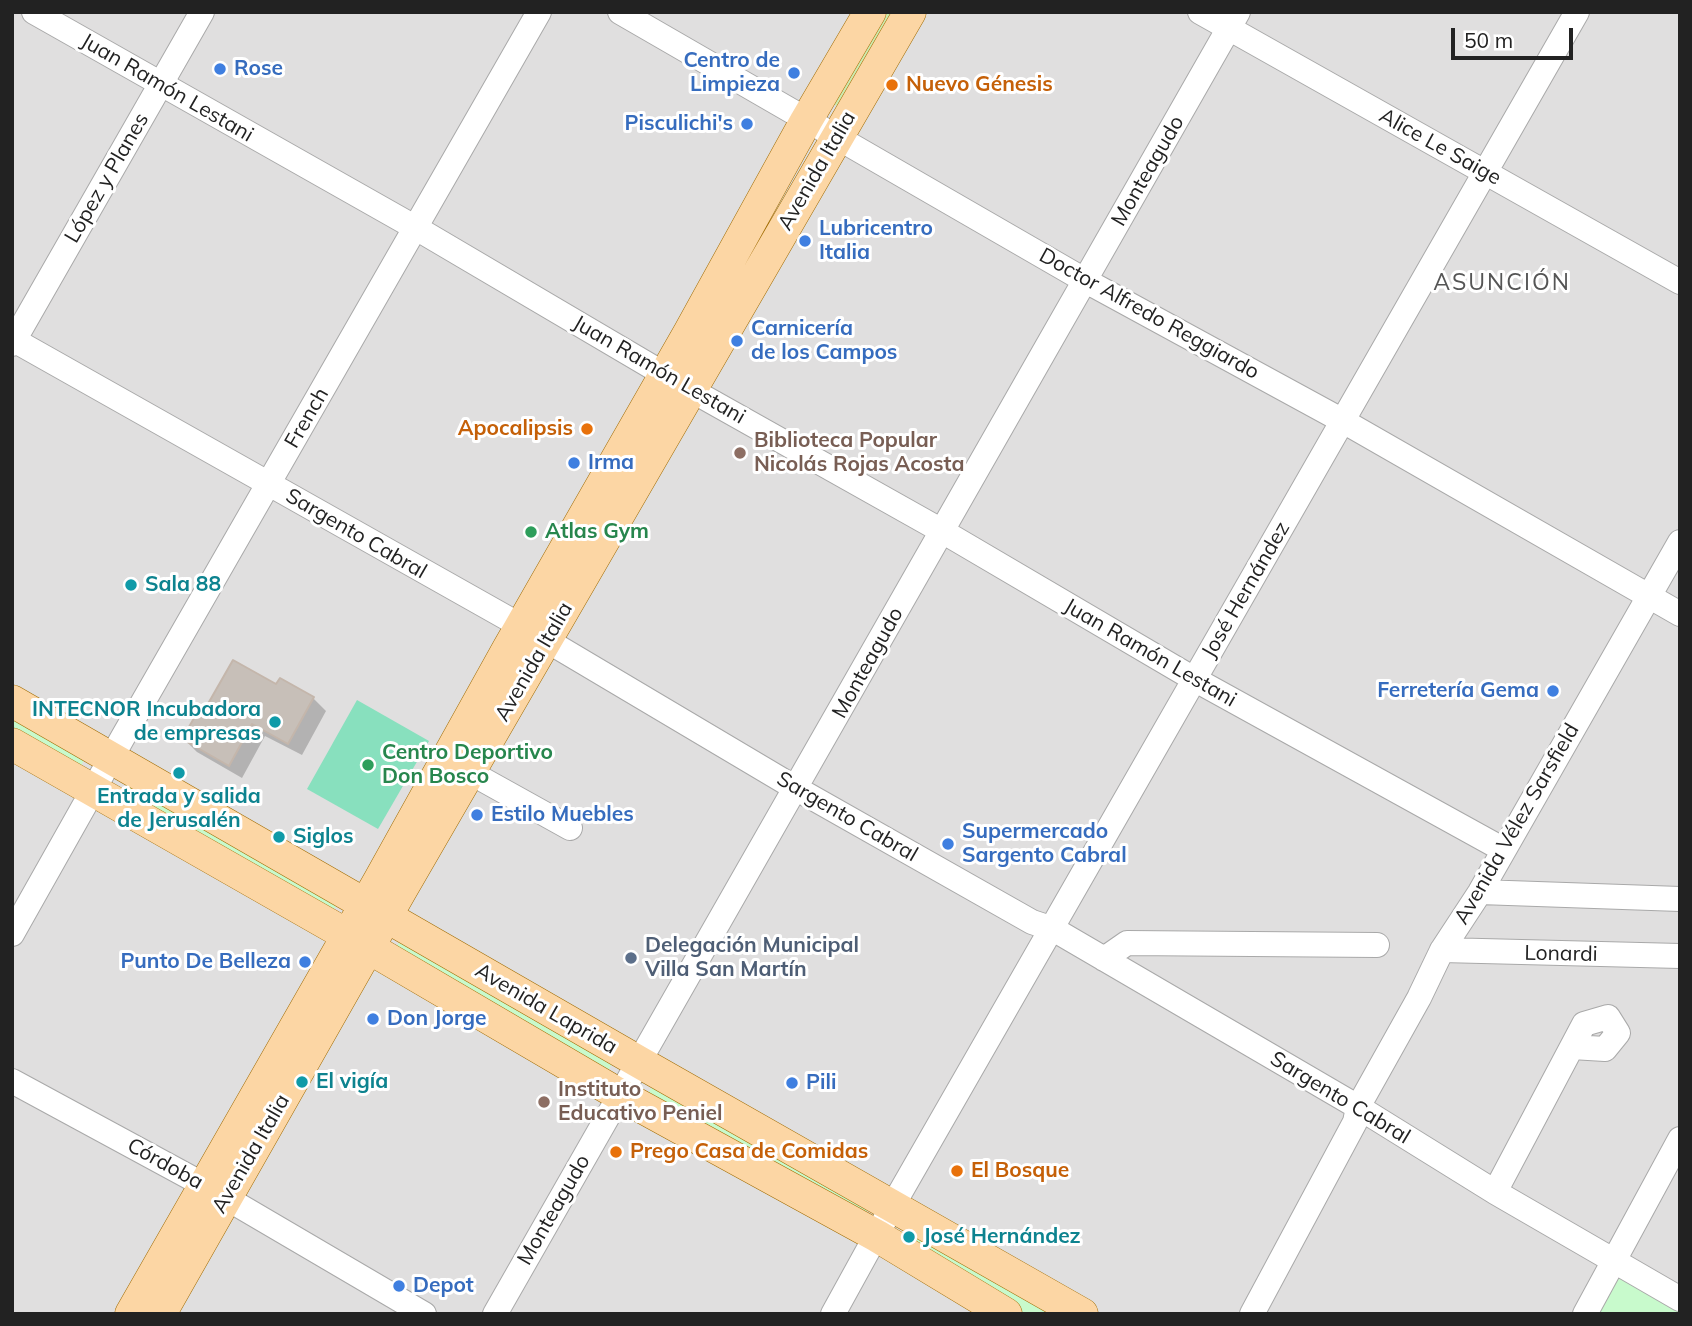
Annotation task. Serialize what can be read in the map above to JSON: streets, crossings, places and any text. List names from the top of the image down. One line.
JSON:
{"streets":{"main road":["Avenida Italia","Avenida Laprida"],"street":["Juan Ramón Lestani","Alice Le Saige","Monteagudo","López y Planes","Doctor Alfredo Reggiardo","French","Sargento Cabral","José Hernández","Avenida Vélez Sarsfield","Lonardi","Córdoba"]},"crossings":[["Juan Ramón Lestani","Avenida Italia"],["Juan Ramón Lestani","Monteagudo"],["Juan Ramón Lestani","López y Planes"],["Juan Ramón Lestani","French"],["Juan Ramón Lestani","José Hernández"],["Juan Ramón Lestani","Avenida Vélez Sarsfield"],["Alice Le Saige","Monteagudo"],["Alice Le Saige","José Hernández"],["Avenida Italia","Doctor Alfredo Reggiardo"],["Avenida Italia","Sargento Cabral"],["Avenida Italia","Avenida Laprida"],["Avenida Italia","Córdoba"],["Monteagudo","Doctor Alfredo Reggiardo"],["Monteagudo","Sargento Cabral"],["Monteagudo","Avenida Laprida"],["López y Planes","Sargento Cabral"],["Doctor Alfredo Reggiardo","José Hernández"],["Doctor Alfredo Reggiardo","Avenida Vélez Sarsfield"],["French","Sargento Cabral"],["French","Avenida Laprida"],["Sargento Cabral","José Hernández"],["Sargento Cabral","Avenida Vélez Sarsfield"],["José Hernández","Avenida Laprida"],["Avenida Vélez Sarsfield","Lonardi"]],"districts":["ASUNCIÓN"],"places":["Rose","Centro de Limpieza","Nuevo Génesis","Pisculichi's","Lubricentro Italia","Carnicería de los Campos","Apocalipsis","Biblioteca Popular Nicolás Rojas Acosta","Irma","Atlas Gym","Sala 88","Ferretería Gema","INTECNOR Incubadora de empresas","Centro Deportivo Don Bosco","Entrada y salida de Jerusalén","Estilo Muebles","Siglos","Supermercado Sargento Cabral","Delegación Municipal Villa San Martín","Punto De Belleza","Don Jorge","El vigía","Pili","Instituto Educativo Peniel","Prego Casa de Comidas","El Bosque","José Hernández","Depot"],"scale_bar":"50 m"}
